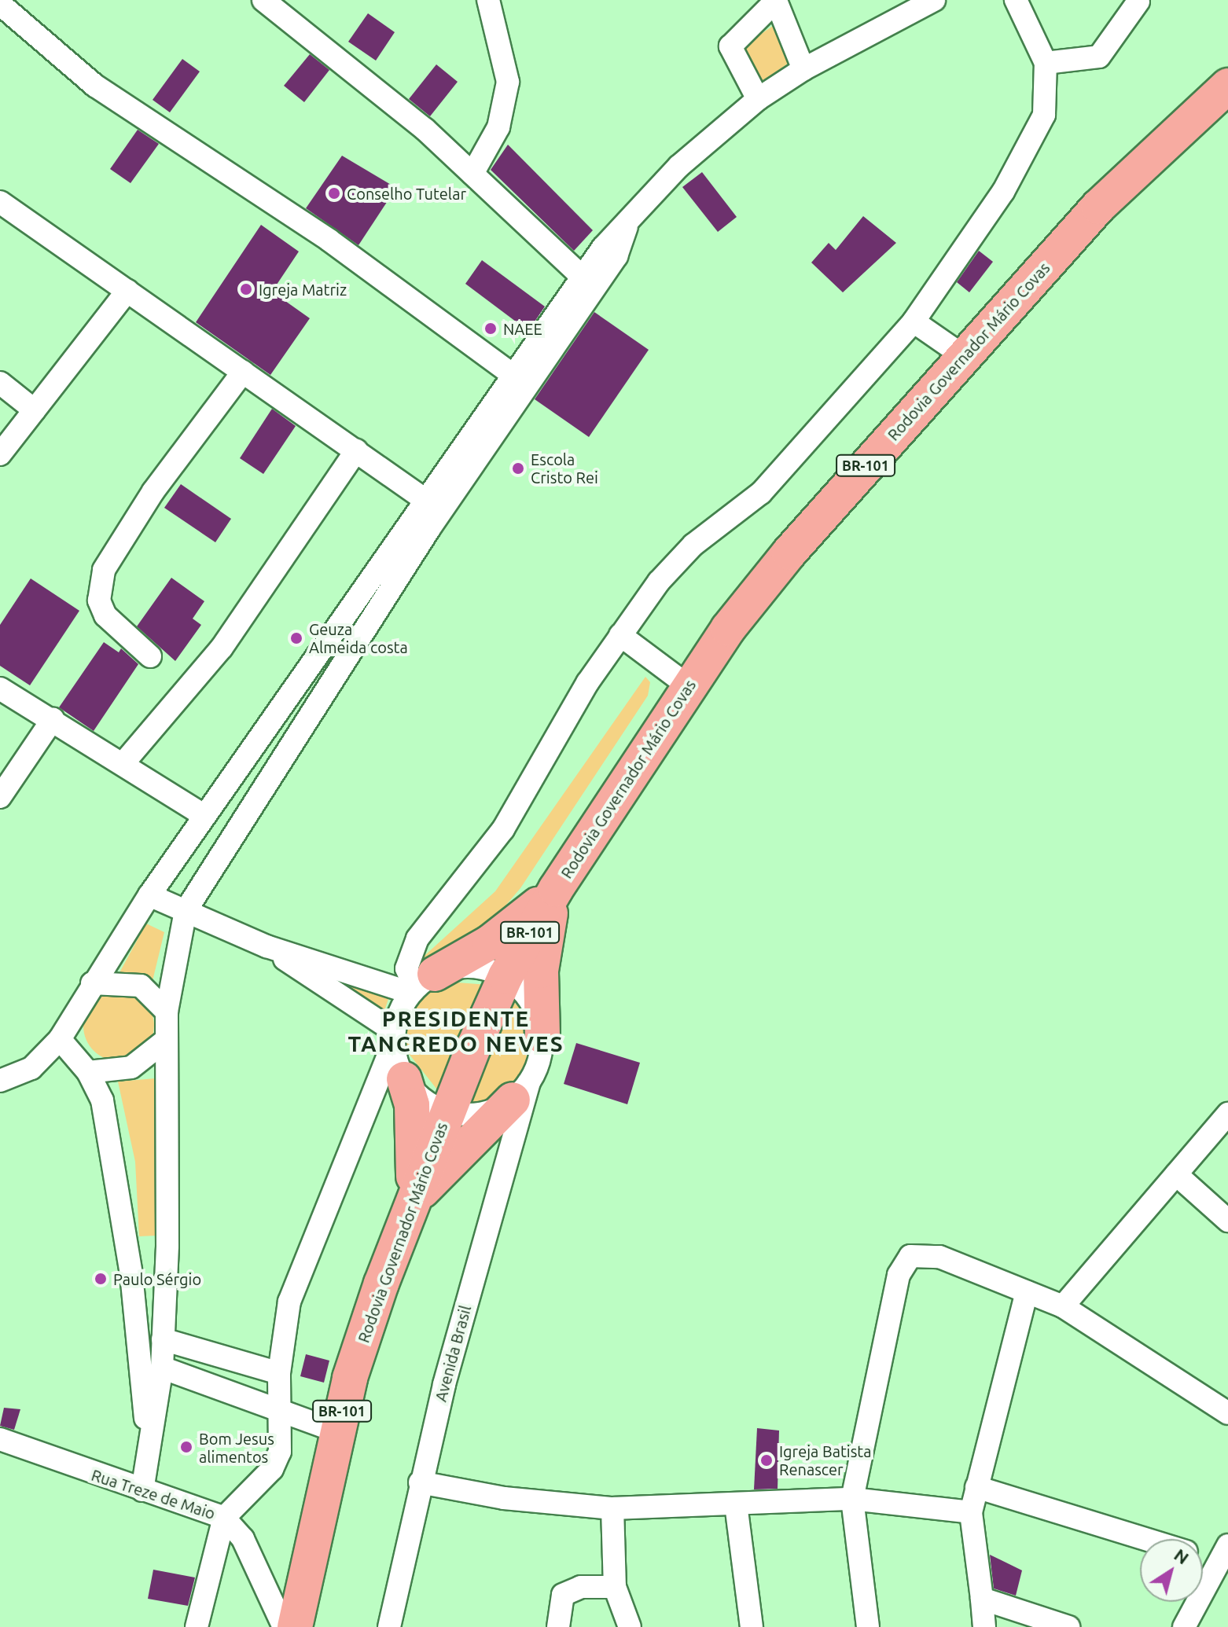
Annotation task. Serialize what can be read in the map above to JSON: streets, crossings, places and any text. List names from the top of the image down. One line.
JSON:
{"streets":{"highway":["Rodovia Governador Mário Covas","BR-101"],"street":["Avenida Brasil","Rua Treze de Maio"]},"crossings":[["Rodovia Governador Mário Covas","Rua Treze de Maio"]],"districts":["PRESIDENTE TANCREDO NEVES"],"places":["Conselho Tutelar","Igreja Matriz","NAEE","Escola Cristo Rei","Geuza Almeida costa","Paulo Sérgio","Bom Jesus alimentos","Igreja Batista Renascer"],"north":"top right"}
